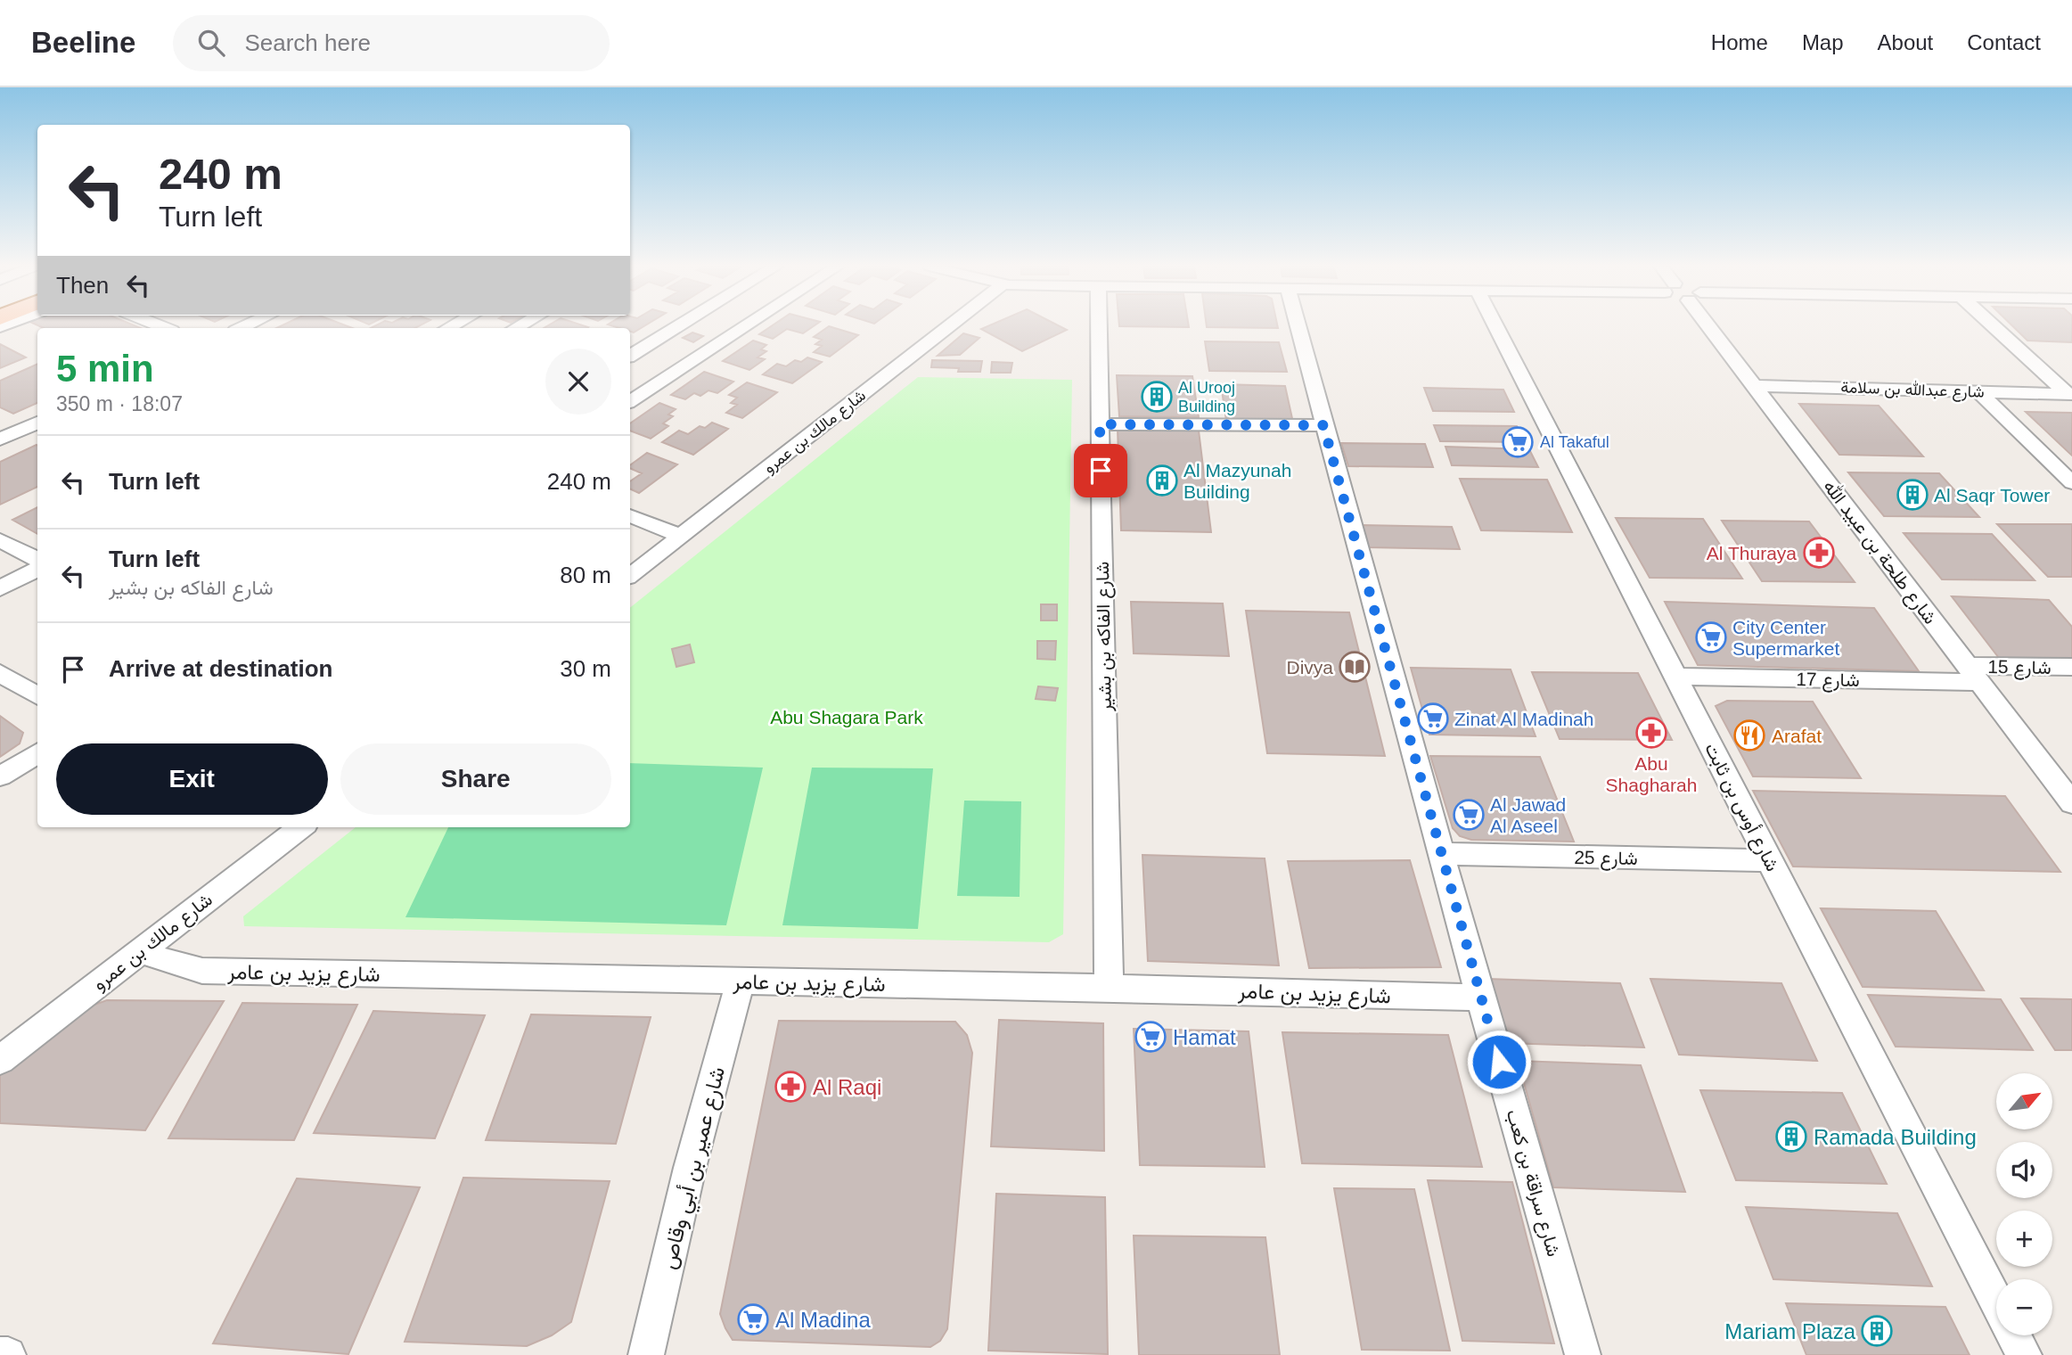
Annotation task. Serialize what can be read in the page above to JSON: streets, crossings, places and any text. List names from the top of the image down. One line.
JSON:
{"streets":{"street":["شارع عبدالله بن سلامة","شارع مالك بن عمرو","شارع طلحة بن عبيد الله","شارع الفاكه بن بشير","شارع 15","شارع 17","شارع أوس بن ثابت","شارع 25","شارع يزيد بن عامر","شارع عمير بن أبي وقاص","شارع سراقة بن كعب"]},"crossings":[["شارع عبدالله بن سلامة","شارع طلحة بن عبيد الله"],["شارع مالك بن عمرو","شارع يزيد بن عامر"],["شارع طلحة بن عبيد الله","شارع 15"],["شارع طلحة بن عبيد الله","شارع 17"],["شارع الفاكه بن بشير","شارع يزيد بن عامر"],["شارع 15","شارع 17"],["شارع 17","شارع أوس بن ثابت"],["شارع أوس بن ثابت","شارع 25"],["شارع 25","شارع سراقة بن كعب"],["شارع يزيد بن عامر","شارع عمير بن أبي وقاص"],["شارع يزيد بن عامر","شارع سراقة بن كعب"]],"parks":["Abu Shagara Park"],"places":{"building":["Al Urooj Building","Al Mazyunah Building","Al Saqr Tower","Ramada Building","Mariam Plaza"],"supermarket":["Al Takaful","City Center Supermarket","Zinat Al Madinah","Al Jawad Al Aseel","Hamat","Al Madina"],"pharmacy":["Al Thuraya","Abu Shagharah","Al Raqi"],"library":["Divya"],"restaurant":["Arafat"]},"north":"top right","page":{"header":"Beeline","search":"Search here","nav":["Home","Map","About","Contact"],"turn":["240 m","Turn left"],"then":"Then","heading":["5 min","350 m · 18:07"],"list":[{"name":"Turn left","value":"240 m"},{"name":"Turn left","note":"شارع الفاكه بن بشير","value":"80 m"},{"name":"Arrive at destination","value":"30 m"}],"buttons":["Exit","Share"],"map_buttons":["+","−"]}}
